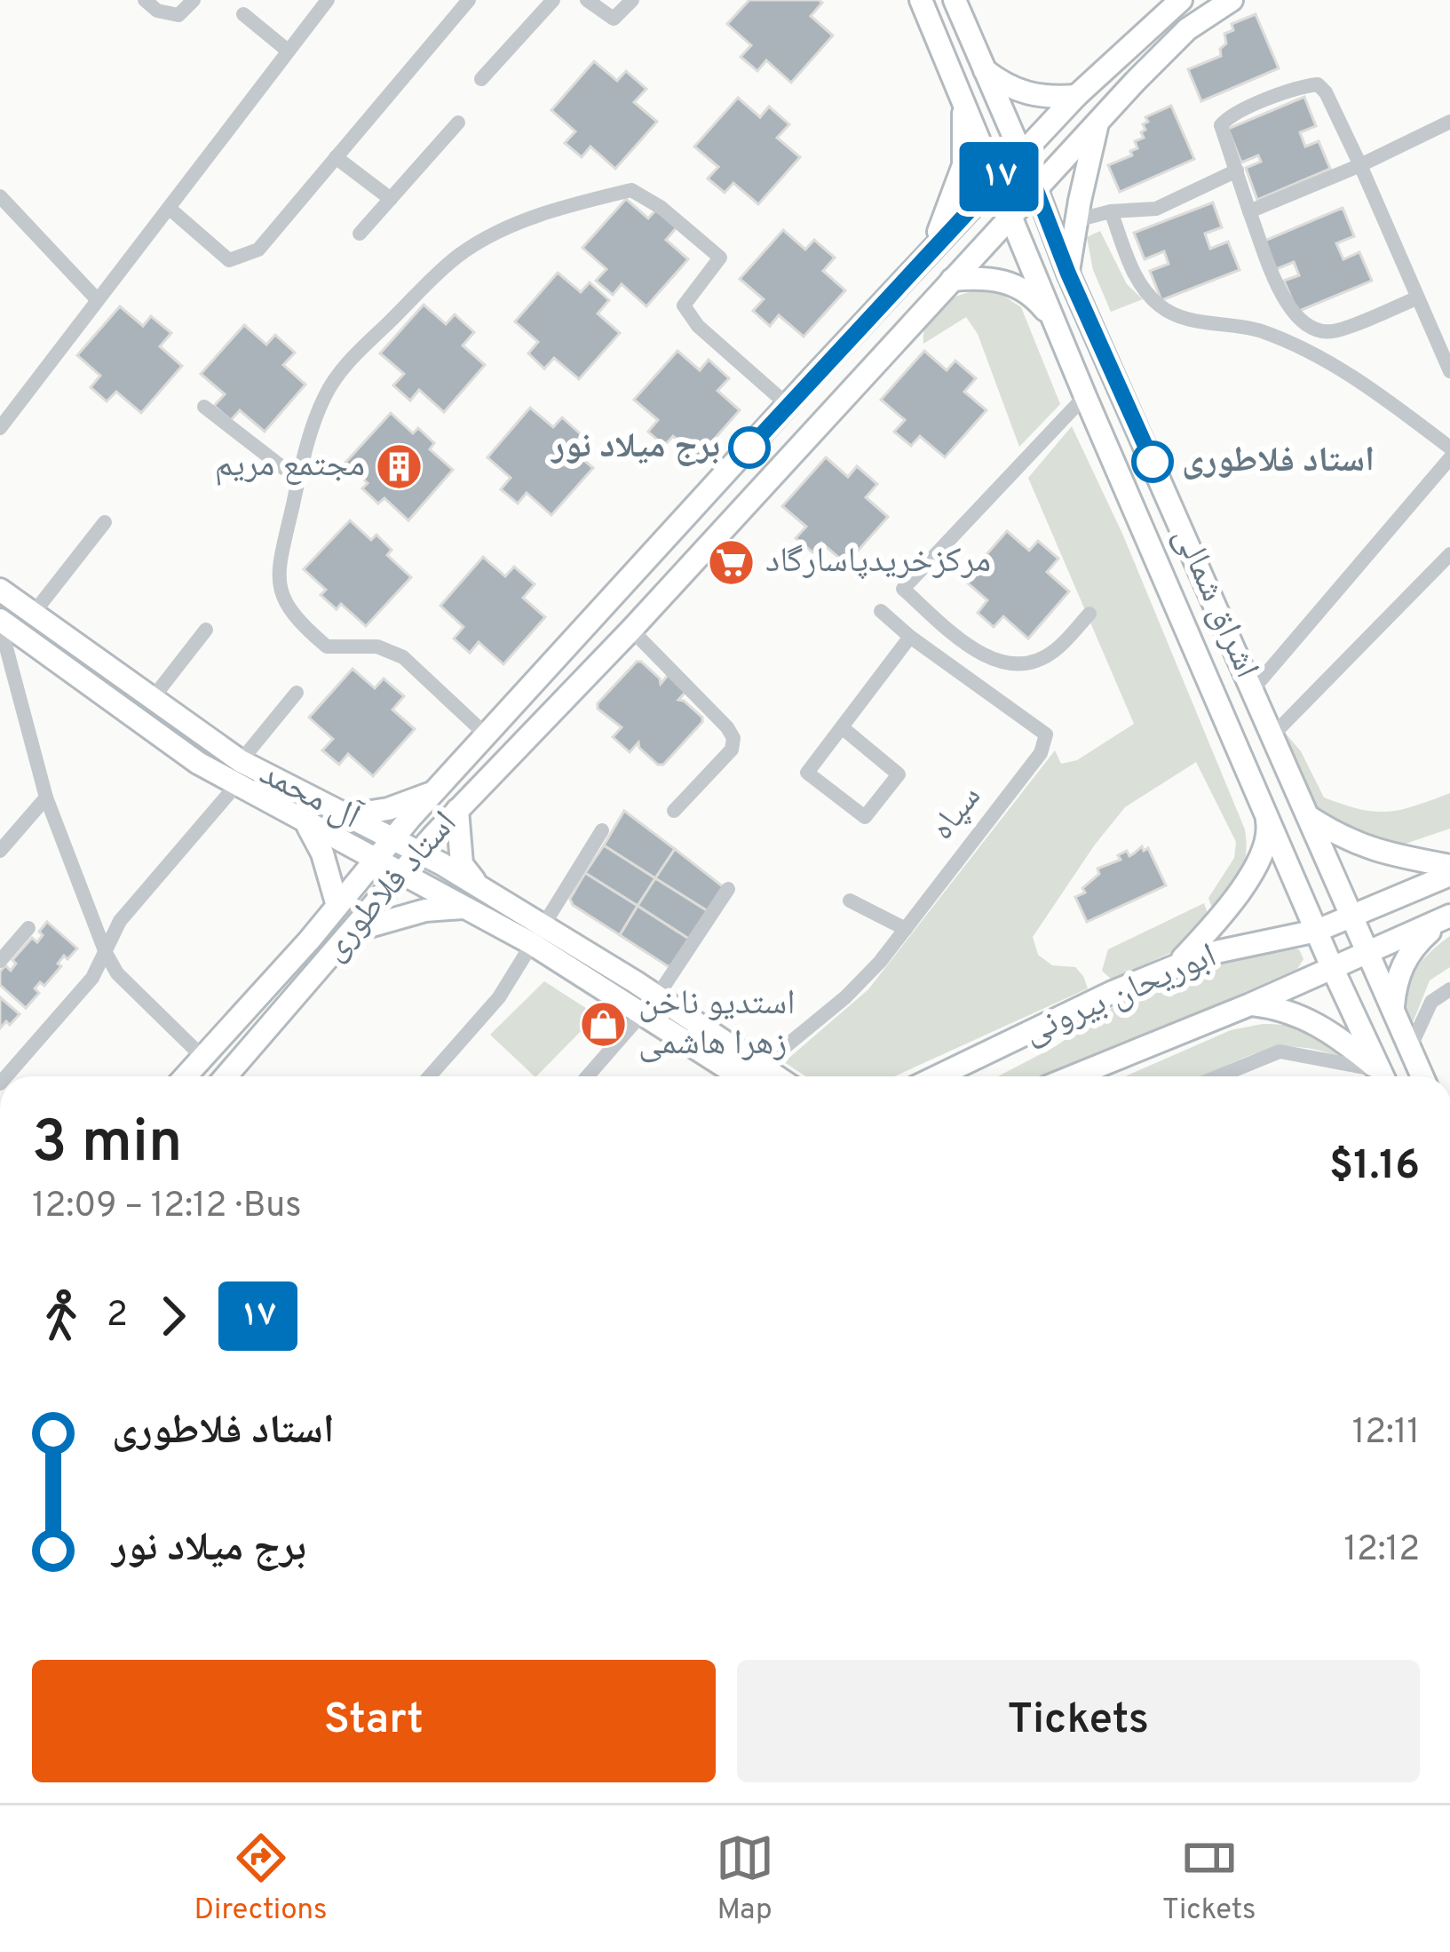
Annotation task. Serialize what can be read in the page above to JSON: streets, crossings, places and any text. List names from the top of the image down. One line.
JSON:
{"streets":{"main road":["اشراق شمالی","آل محمد","استاد فلاطوری","ابوریحان بیرونی"],"street":["سپاه"]},"crossings":[["اشراق شمالی","استاد فلاطوری"],["اشراق شمالی","ابوریحان بیرونی"],["آل محمد","استاد فلاطوری"]],"places":{"other":["برج میلاد نور","استاد فلاطوری"],"building":["مجتمع مریم"],"supermarket":["مرکزخریدپاسارگاد"],"shop":["استدیو ناخن زهرا هاشمی"]},"lines":["bus line ۱۷"],"page":{"on_map":"۱۷","heading":["3 min","12:09 – 12:12 · Bus","$1.16"],"legs":["2","۱۷"],"list":[{"name":"استاد فلاطوری","value":"12:11"},{"name":"برج میلاد نور","value":"12:12"}],"buttons":["Start","Tickets"],"tabs":["Directions","Map","Tickets"]}}
